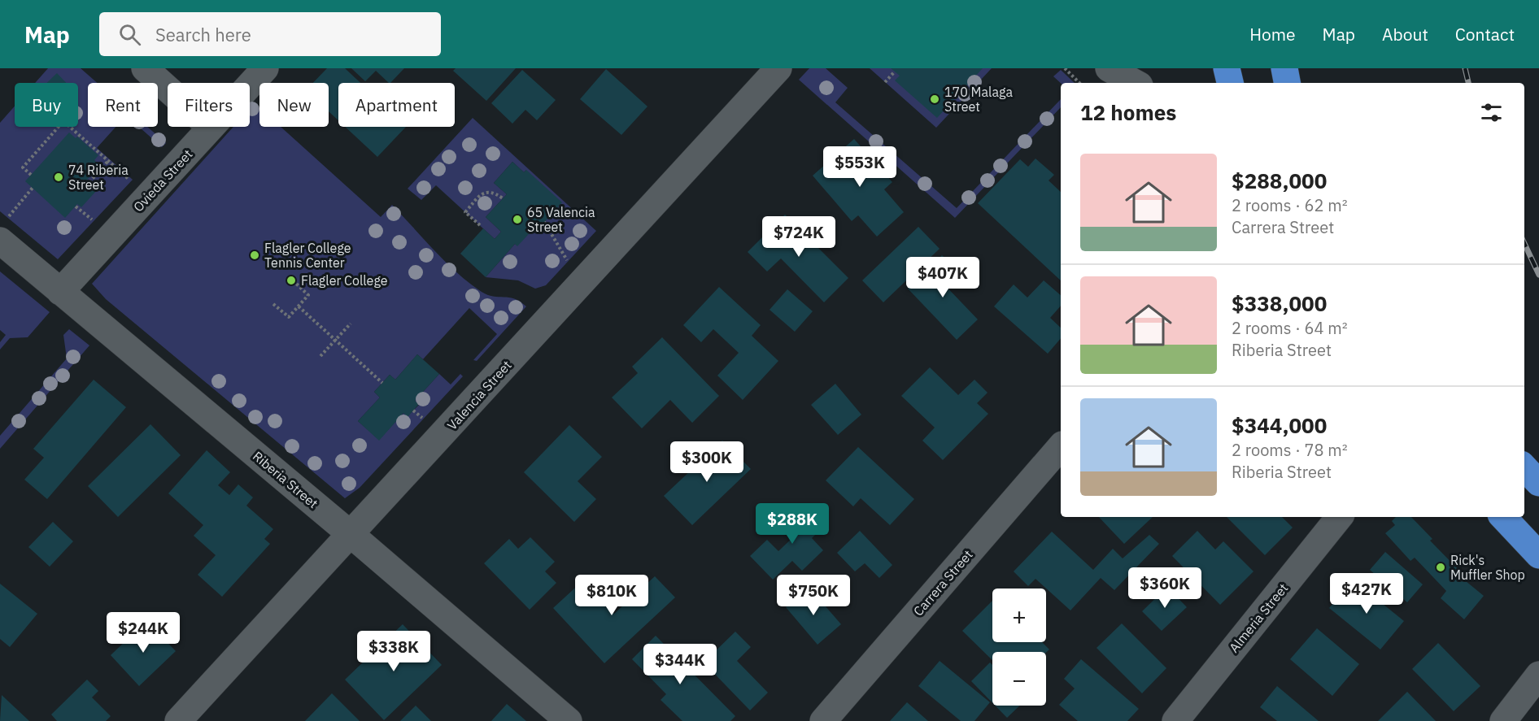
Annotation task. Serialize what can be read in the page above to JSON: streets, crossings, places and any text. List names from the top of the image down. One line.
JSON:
{"streets":{"street":["Ovieda Street","Valencia Street","Riberia Street","Carrera Street","Almeria Street"]},"crossings":[["Ovieda Street","Riberia Street"],["Valencia Street","Riberia Street"]],"places":["170 Malaga Street","74 Riberia Street","65 Valencia Street","Flagler College Tennis Center","Flagler College","Rick's Muffler Shop"],"page":{"header":"Map","search":"Search here","nav":["Home","Map","About","Contact"],"chip":["Buy","Rent","Filters","New","Apartment"],"heading":"12 homes","list":[{"name":"$288,000","note":"2 rooms · 62 m² · Carrera Street"},{"name":"$338,000","note":"2 rooms · 64 m² · Riberia Street"},{"name":"$344,000","note":"2 rooms · 78 m² · Riberia Street"}],"price":["$553K","$724K","$407K","$300K","$288K","$360K","$427K","$810K","$750K","$244K","$338K","$344K"],"map_buttons":["+","−"]}}
